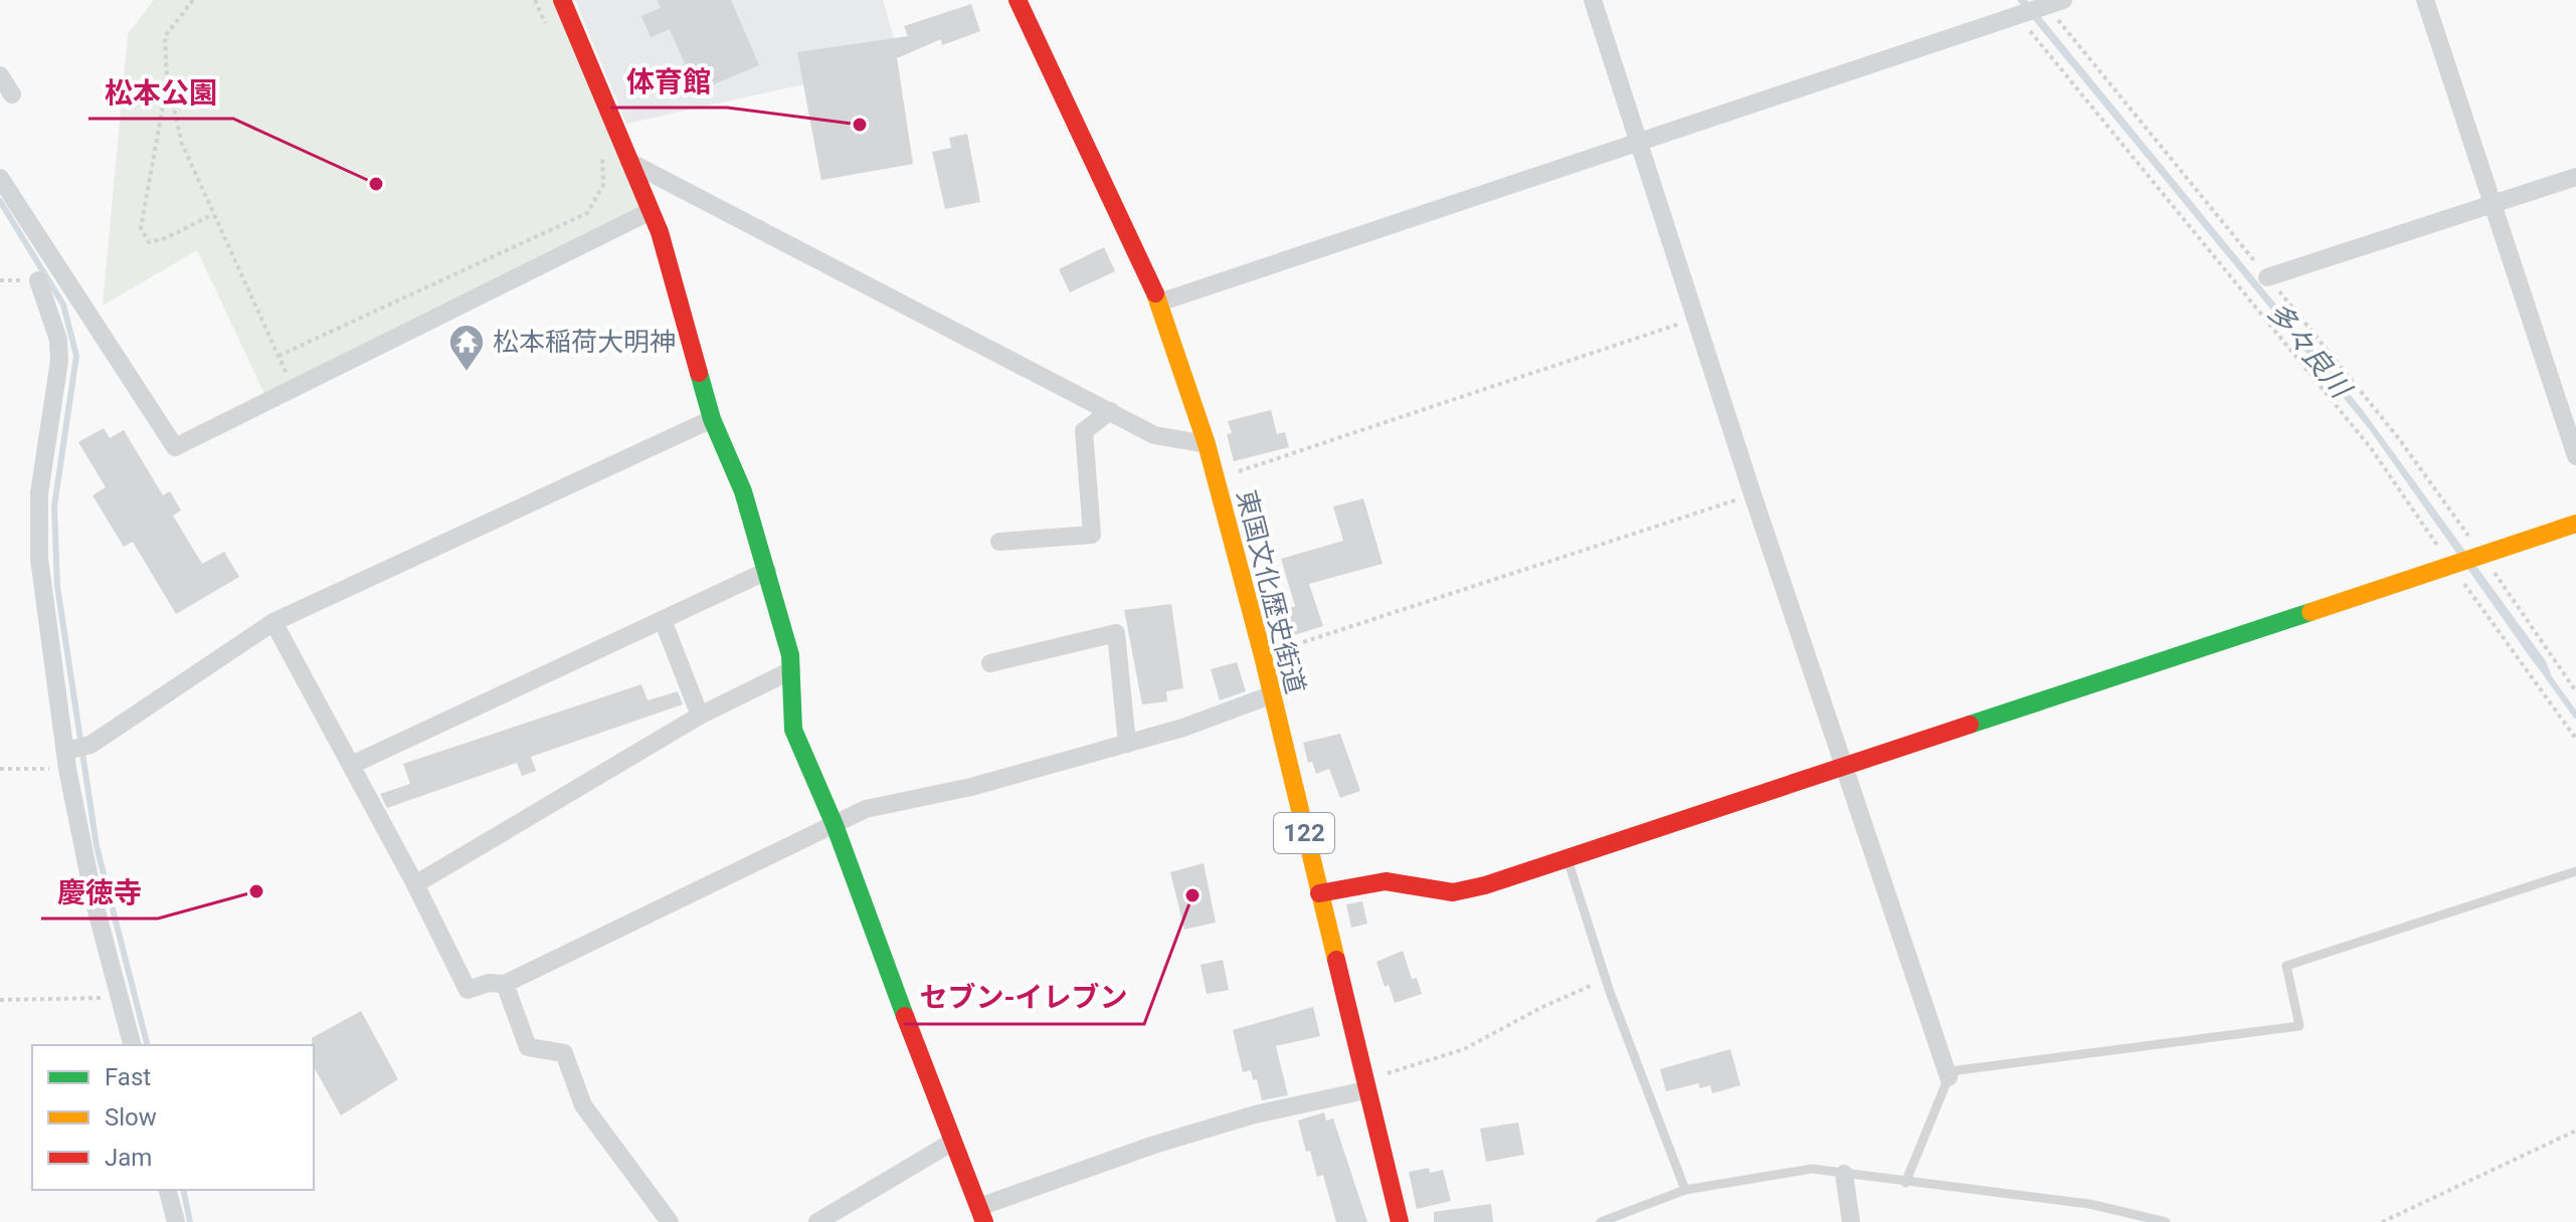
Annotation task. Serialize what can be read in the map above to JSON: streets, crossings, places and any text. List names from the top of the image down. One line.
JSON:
{"streets":{"main road":["東国文化歴史街道","122"]},"water":["多々良川"],"places":{"other":["体育館","松本公園","慶徳寺","セブン-イレブン"],"temple":["松本稲荷大明神"]},"legend":["Fast","Slow","Jam"]}
